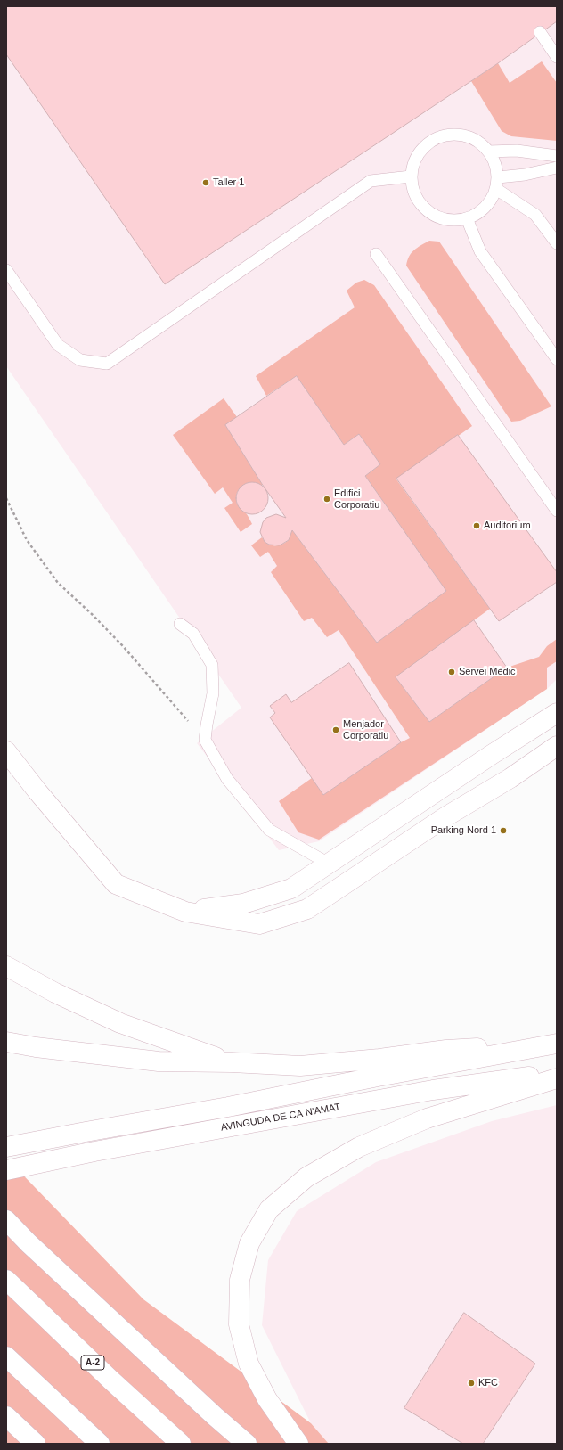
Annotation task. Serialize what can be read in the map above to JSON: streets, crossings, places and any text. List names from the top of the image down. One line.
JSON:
{"streets":{"main road":["AVINGUDA DE CA N'AMAT","A-2"]},"places":["Taller 1","Edifici Corporatiu","Auditorium","Servei Mèdic","Menjador Corporatiu","Parking Nord 1","KFC"]}
